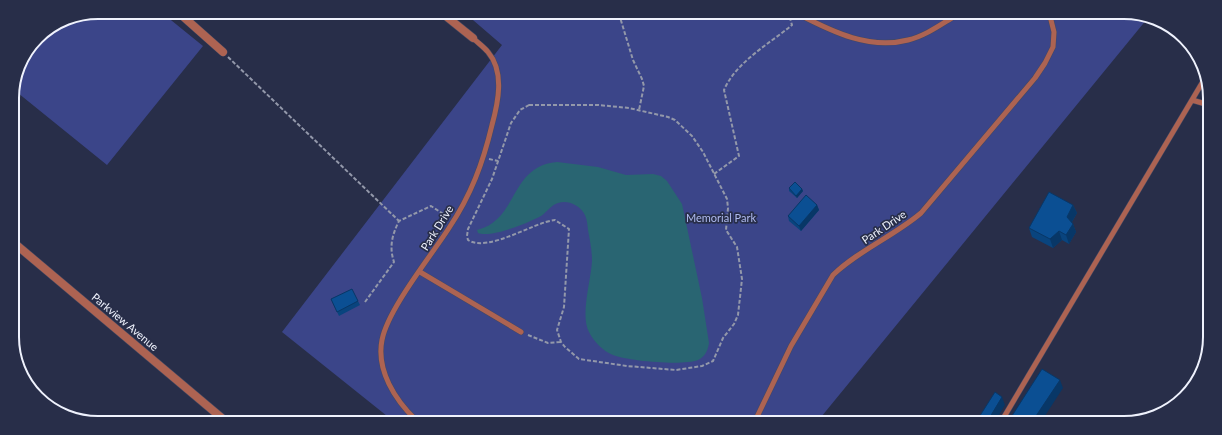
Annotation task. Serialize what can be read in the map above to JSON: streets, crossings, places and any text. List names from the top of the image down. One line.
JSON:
{"streets":{"street":["Parkview Avenue"],"lane":["Park Drive"]},"parks":["Memorial Park"]}
